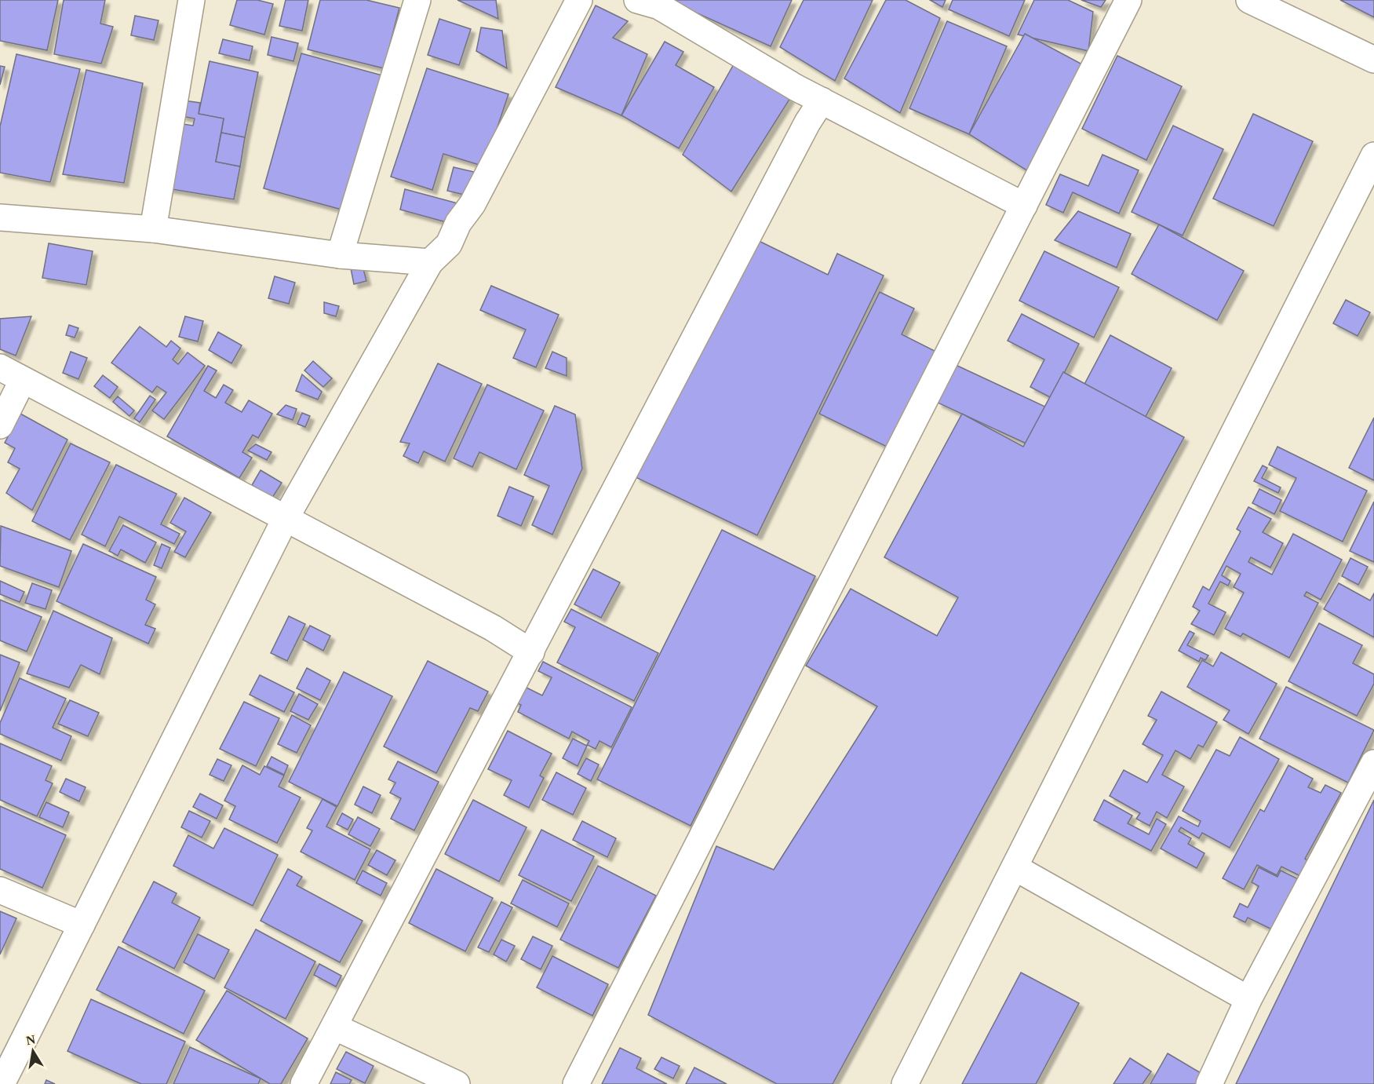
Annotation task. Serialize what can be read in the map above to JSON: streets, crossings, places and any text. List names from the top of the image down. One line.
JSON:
{"north":"top"}
